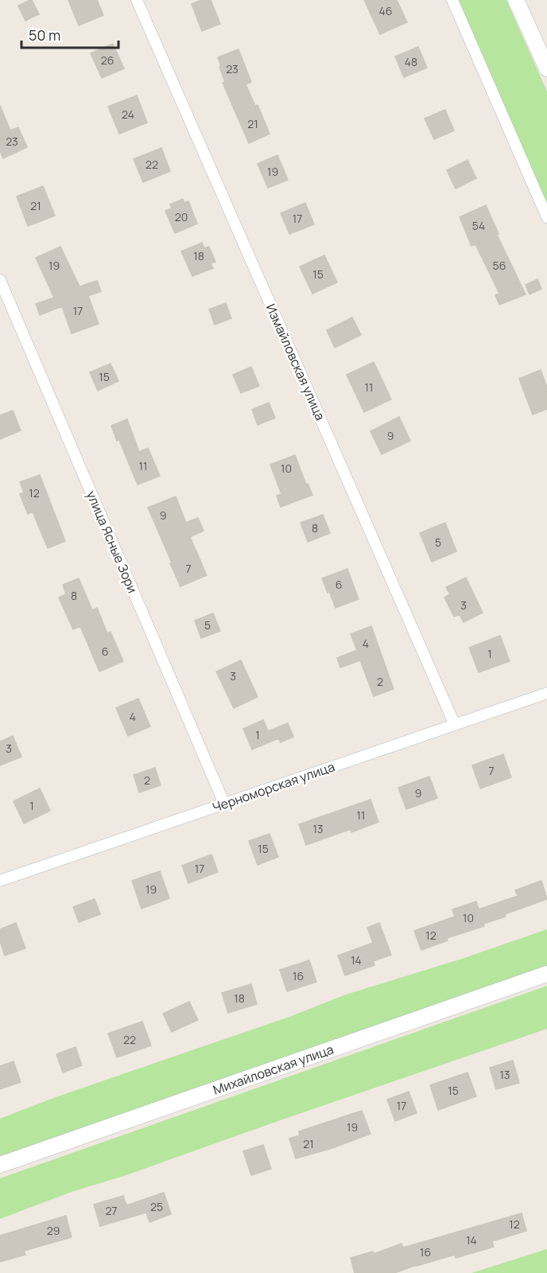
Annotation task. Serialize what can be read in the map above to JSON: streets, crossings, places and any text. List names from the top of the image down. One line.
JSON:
{"streets":{"street":["Измайловская улица","улица Ясные Зори","Черноморская улица","Михайловская улица"]},"crossings":[["Измайловская улица","Черноморская улица"],["улица Ясные Зори","Черноморская улица"]],"house_numbers":["46","26","48","23","24","21","23","22","19","21","20","17","54","18","19","56","15","17","15","11","9","11","10","12","9","8","5","7","6","8","3","5","4","6","1","3","2","4","1","3","7","2","9","1","11","13","15","17","19","10","12","14","16","18","22","13","15","17","19","21","25","27","12","29","14","16"],"scale_bar":"50 m"}
